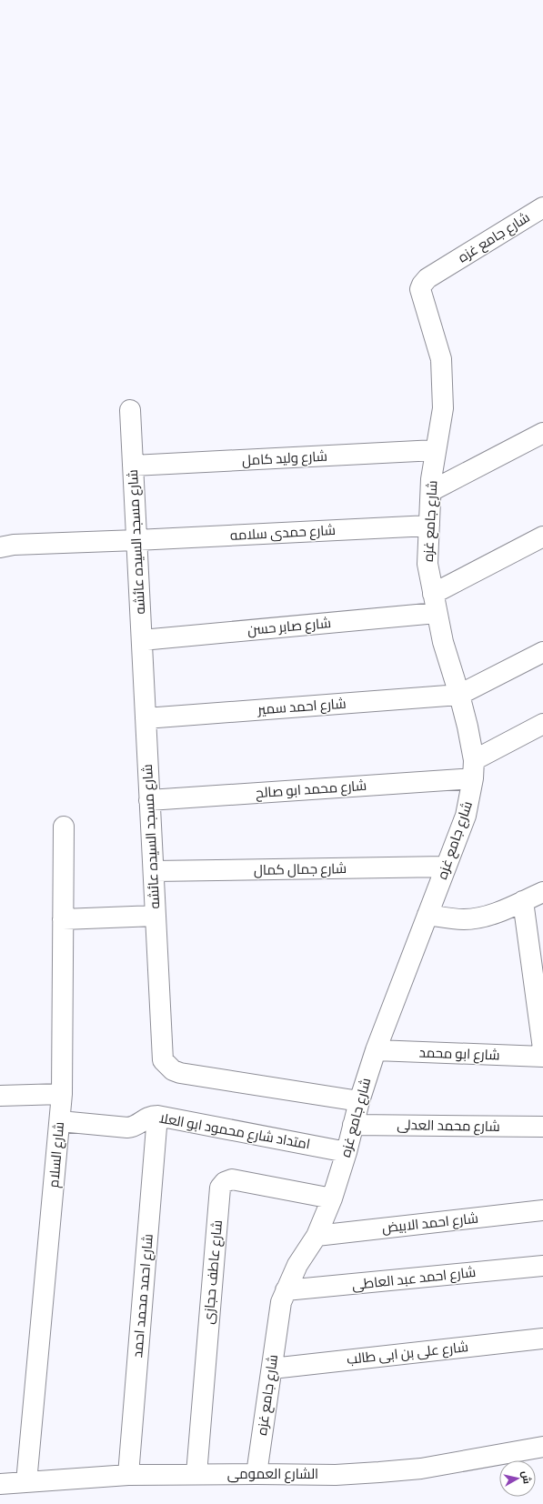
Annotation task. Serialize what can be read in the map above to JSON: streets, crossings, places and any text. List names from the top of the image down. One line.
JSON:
{"streets":{"street":["شارع جامع غزه","شارع وليد كامل","شارع حمدى سلامه","شارع مسجد السيده عائشه","شارع صابر حسن","شارع احمد سمير","شارع محمد ابو صالح","شارع جمال كمال","شارع ابو محمد","شارع محمد العدلى","امتداد شارع محمود ابو العلا","شارع السلام","شارع احمد الابيض","شارع عاطف حجازى","شارع احمد عبد العاطى","شارع احمد محمد احمد","شارع على بن ابى طالب","الشارع العمومى"]},"crossings":[["شارع جامع غزه","شارع وليد كامل"],["شارع جامع غزه","شارع حمدى سلامه"],["شارع جامع غزه","شارع مسجد السيده عائشه"],["شارع جامع غزه","شارع صابر حسن"],["شارع جامع غزه","شارع احمد سمير"],["شارع جامع غزه","شارع محمد ابو صالح"],["شارع جامع غزه","شارع جمال كمال"],["شارع جامع غزه","شارع ابو محمد"],["شارع جامع غزه","شارع محمد العدلى"],["شارع جامع غزه","امتداد شارع محمود ابو العلا"],["شارع جامع غزه","شارع احمد الابيض"],["شارع جامع غزه","شارع عاطف حجازى"],["شارع جامع غزه","شارع احمد عبد العاطى"],["شارع جامع غزه","شارع على بن ابى طالب"],["شارع جامع غزه","الشارع العمومى"],["شارع وليد كامل","شارع مسجد السيده عائشه"],["شارع حمدى سلامه","شارع مسجد السيده عائشه"],["شارع مسجد السيده عائشه","شارع صابر حسن"],["شارع مسجد السيده عائشه","شارع احمد سمير"],["شارع مسجد السيده عائشه","شارع محمد ابو صالح"],["شارع مسجد السيده عائشه","شارع جمال كمال"],["امتداد شارع محمود ابو العلا","شارع السلام"],["امتداد شارع محمود ابو العلا","شارع احمد محمد احمد"],["شارع السلام","الشارع العمومى"],["شارع عاطف حجازى","الشارع العمومى"],["شارع احمد محمد احمد","الشارع العمومى"]],"north":"right"}
